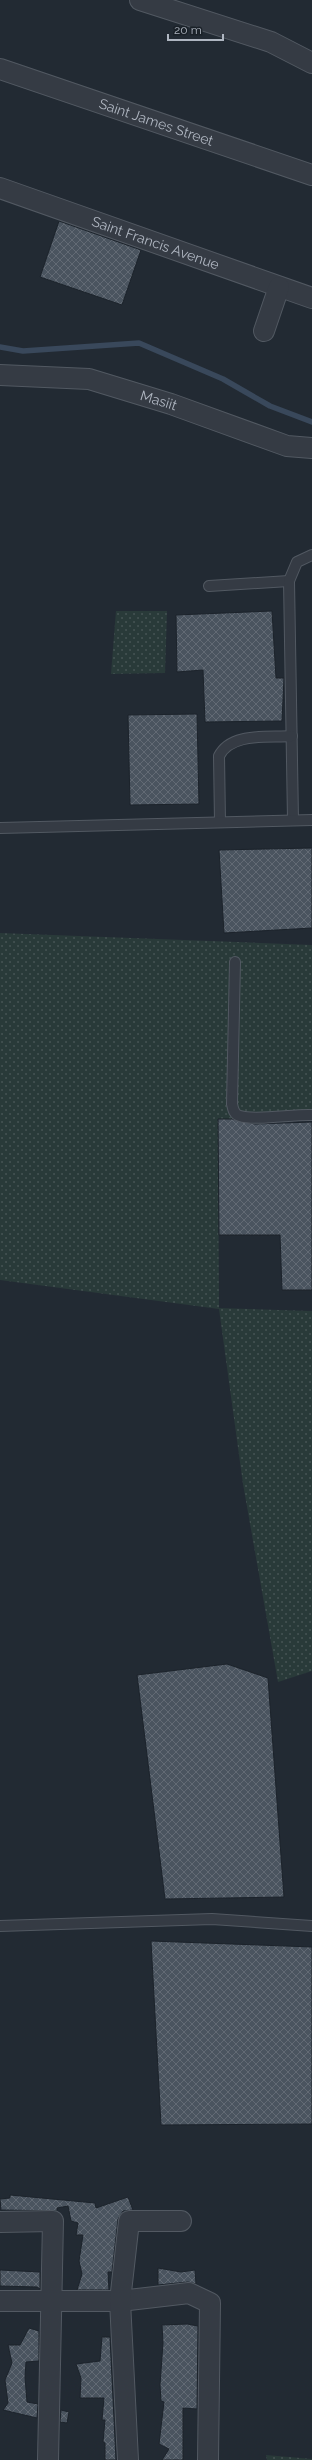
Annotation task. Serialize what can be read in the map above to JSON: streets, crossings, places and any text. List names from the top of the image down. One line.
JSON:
{"streets":{"street":["Saint James Street","Saint Francis Avenue","Masiit"]},"scale_bar":"20 m"}
